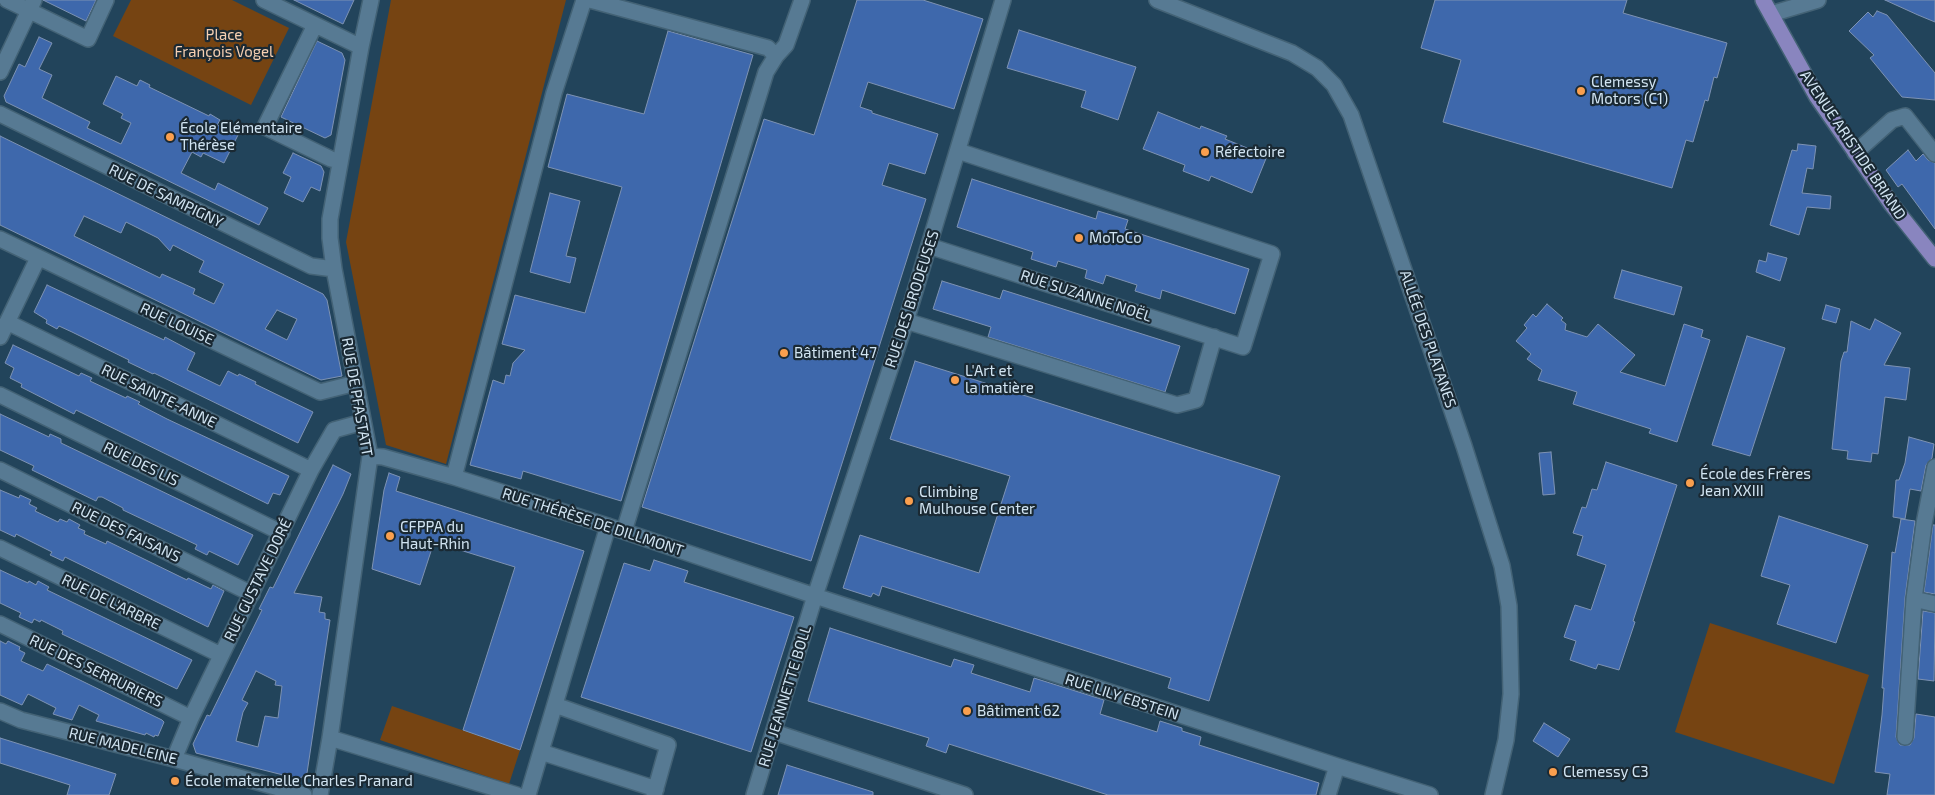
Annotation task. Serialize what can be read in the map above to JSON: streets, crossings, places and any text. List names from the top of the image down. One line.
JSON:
{"streets":{"main road":["AVENUE ARISTIDE BRIAND"],"street":["RUE DE SAMPIGNY","RUE SUZANNE NOËL","RUE DES BRODEUSES","RUE LOUISE","ALLÉE DES PLATANES","RUE SAINTE-ANNE","RUE DE PFASTATT","RUE DES LIS","RUE THÉRÈSE DE DILLMONT","RUE DES FAISANS","RUE GUSTAVE DORÉ","RUE DE L'ARBRE","RUE DES SERRURIERS","RUE JEANNETTE BOLL","RUE LILY EBSTEIN","RUE MADELEINE"]},"crossings":[["RUE DE SAMPIGNY","RUE DE PFASTATT"],["RUE SUZANNE NOËL","RUE DES BRODEUSES"],["RUE DES BRODEUSES","RUE THÉRÈSE DE DILLMONT"],["RUE DES BRODEUSES","RUE JEANNETTE BOLL"],["RUE DES BRODEUSES","RUE LILY EBSTEIN"],["RUE LOUISE","RUE DE PFASTATT"],["RUE SAINTE-ANNE","RUE GUSTAVE DORÉ"],["RUE DE PFASTATT","RUE THÉRÈSE DE DILLMONT"],["RUE DE PFASTATT","RUE GUSTAVE DORÉ"],["RUE DES LIS","RUE GUSTAVE DORÉ"],["RUE THÉRÈSE DE DILLMONT","RUE JEANNETTE BOLL"],["RUE THÉRÈSE DE DILLMONT","RUE LILY EBSTEIN"],["RUE DES FAISANS","RUE GUSTAVE DORÉ"],["RUE GUSTAVE DORÉ","RUE DE L'ARBRE"],["RUE GUSTAVE DORÉ","RUE DES SERRURIERS"],["RUE GUSTAVE DORÉ","RUE MADELEINE"],["RUE JEANNETTE BOLL","RUE LILY EBSTEIN"]],"parks":["Place François Vogel"],"places":["Clemessy Motors (C1)","École Elémentaire Thérèse","Réfectoire","MoToCo","Bâtiment 47","L'Art et la matière","École des Frères Jean XXIII","Climbing Mulhouse Center","CFPPA du Haut-Rhin","Bâtiment 62","Clemessy C3","École maternelle Charles Pranard"]}
